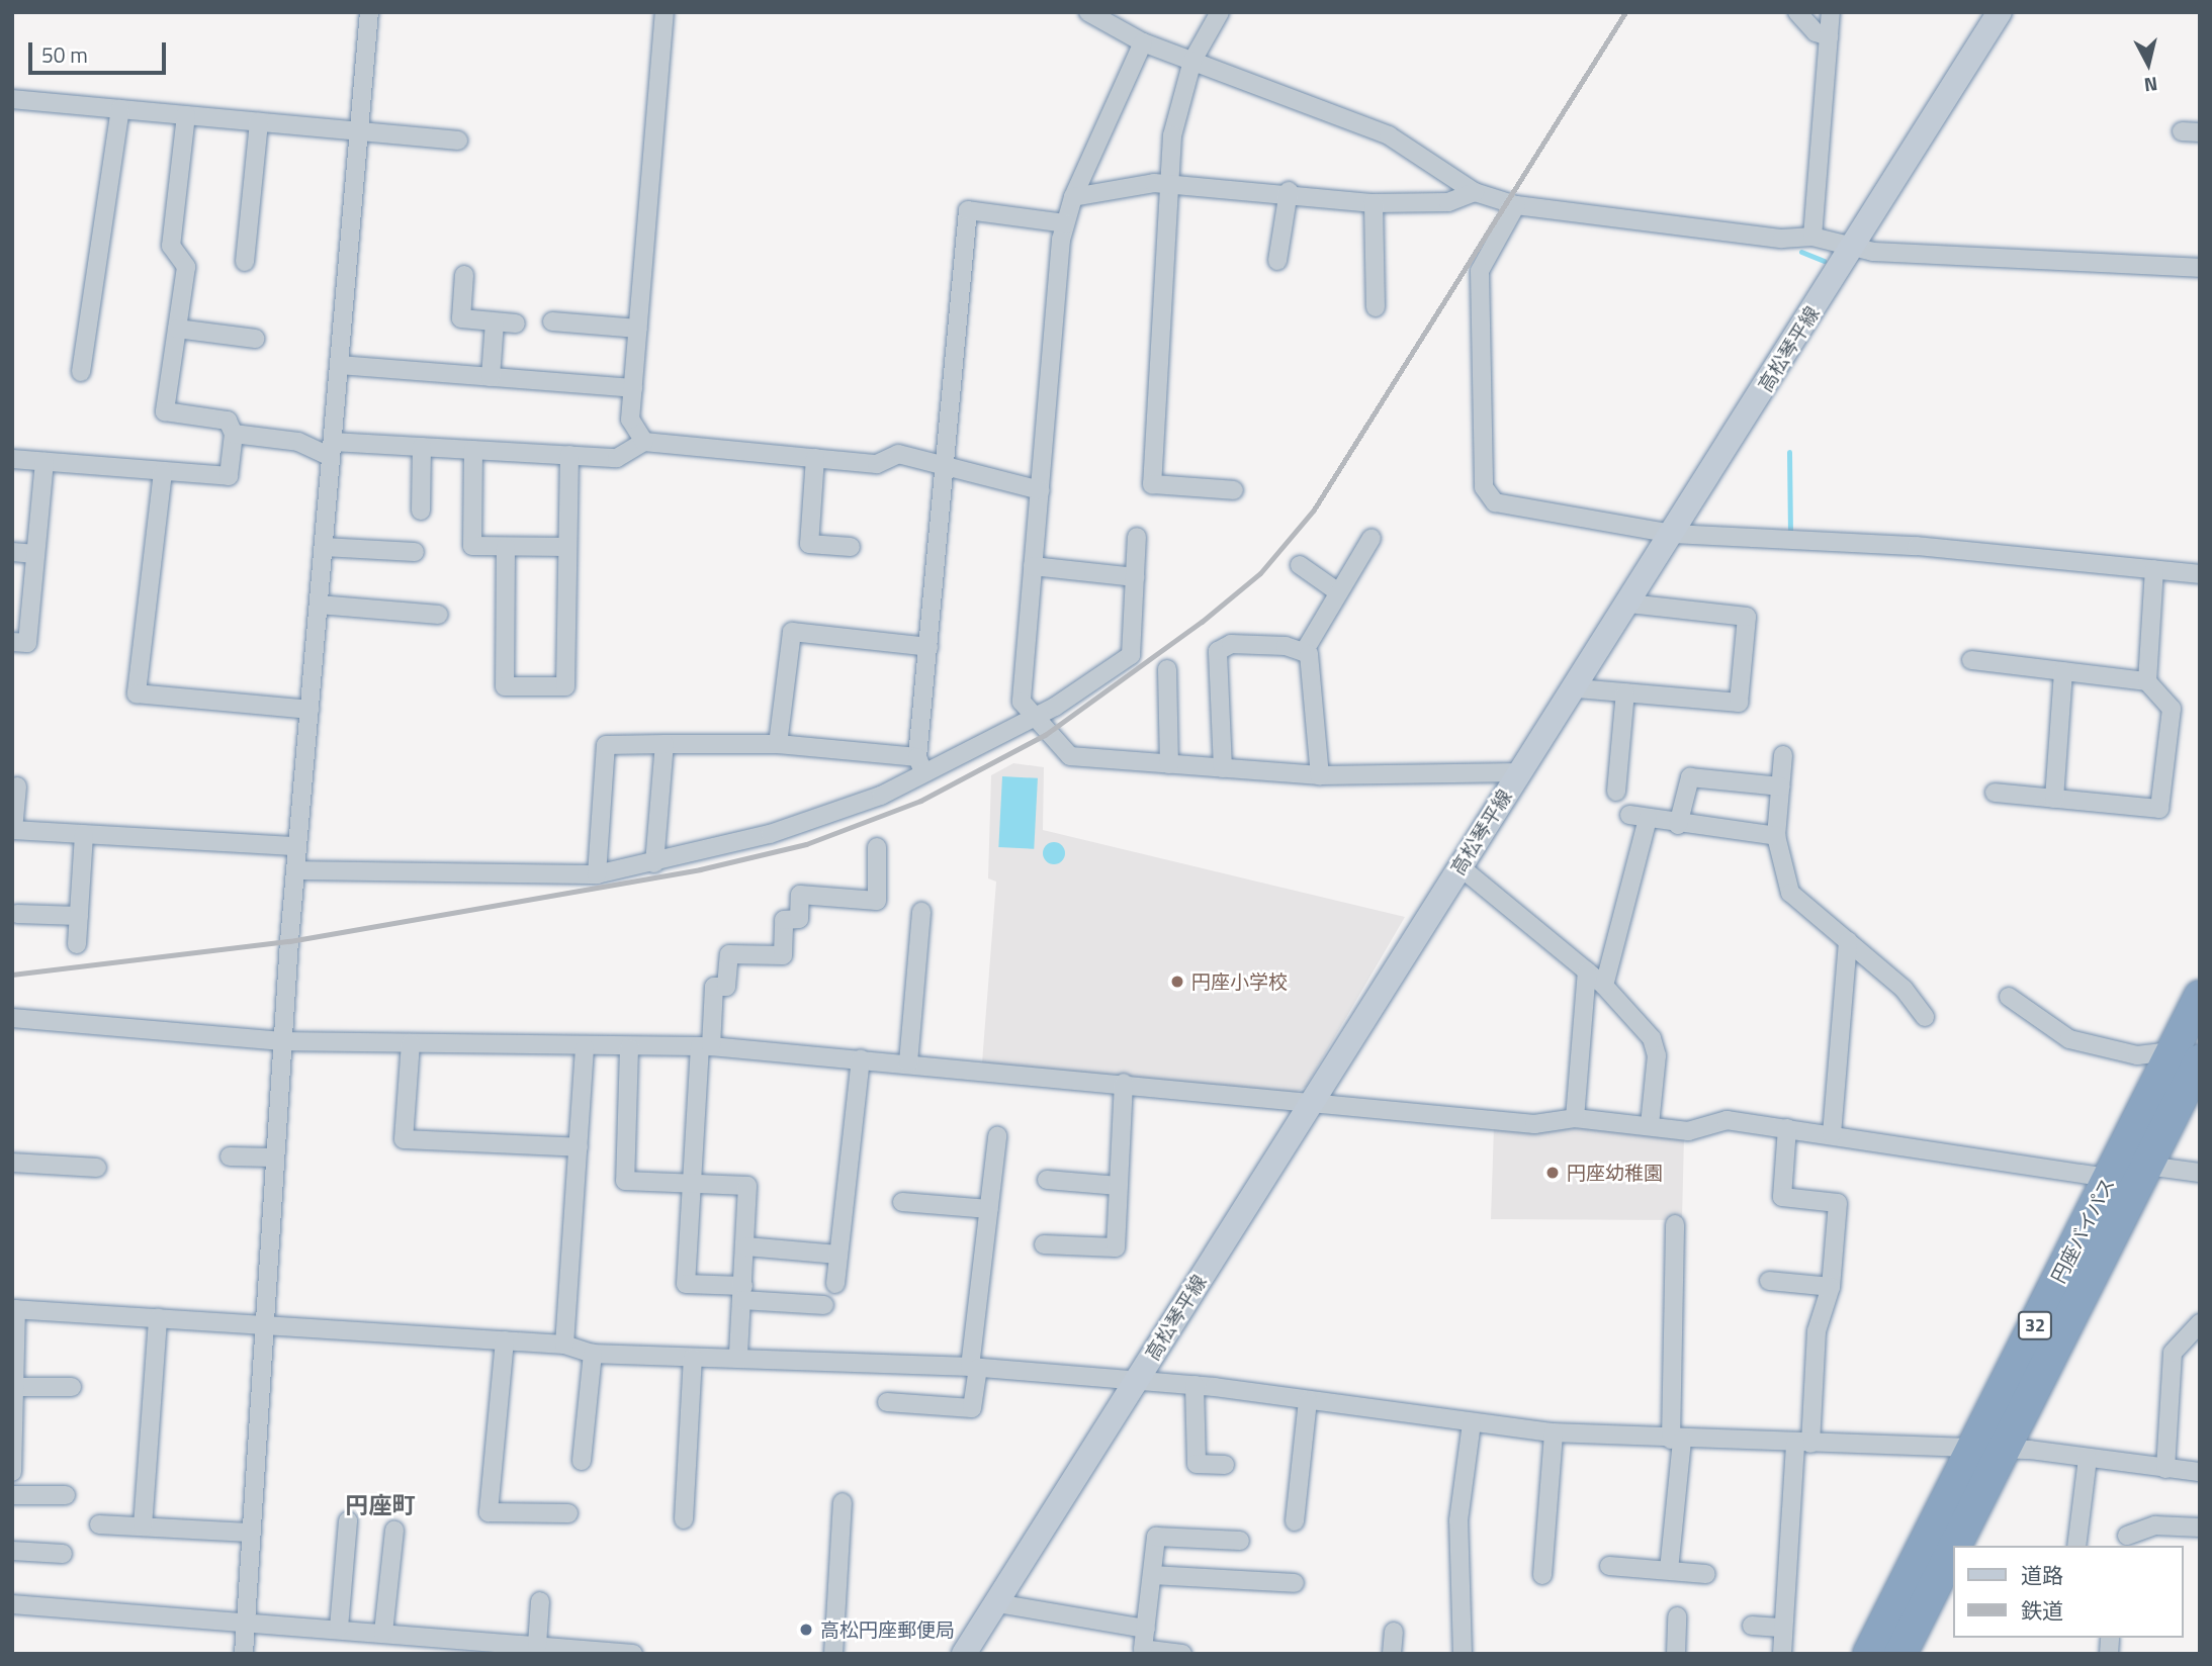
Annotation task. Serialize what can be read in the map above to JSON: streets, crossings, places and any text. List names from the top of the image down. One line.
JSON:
{"streets":{"highway":["円座バイパス","32"],"main road":["高松琴平線"]},"districts":["円座町"],"places":["円座小学校","円座幼稚園","高松円座郵便局"],"legend":["道路","鉄道"],"scale_bar":"50 m","north":"bottom"}
